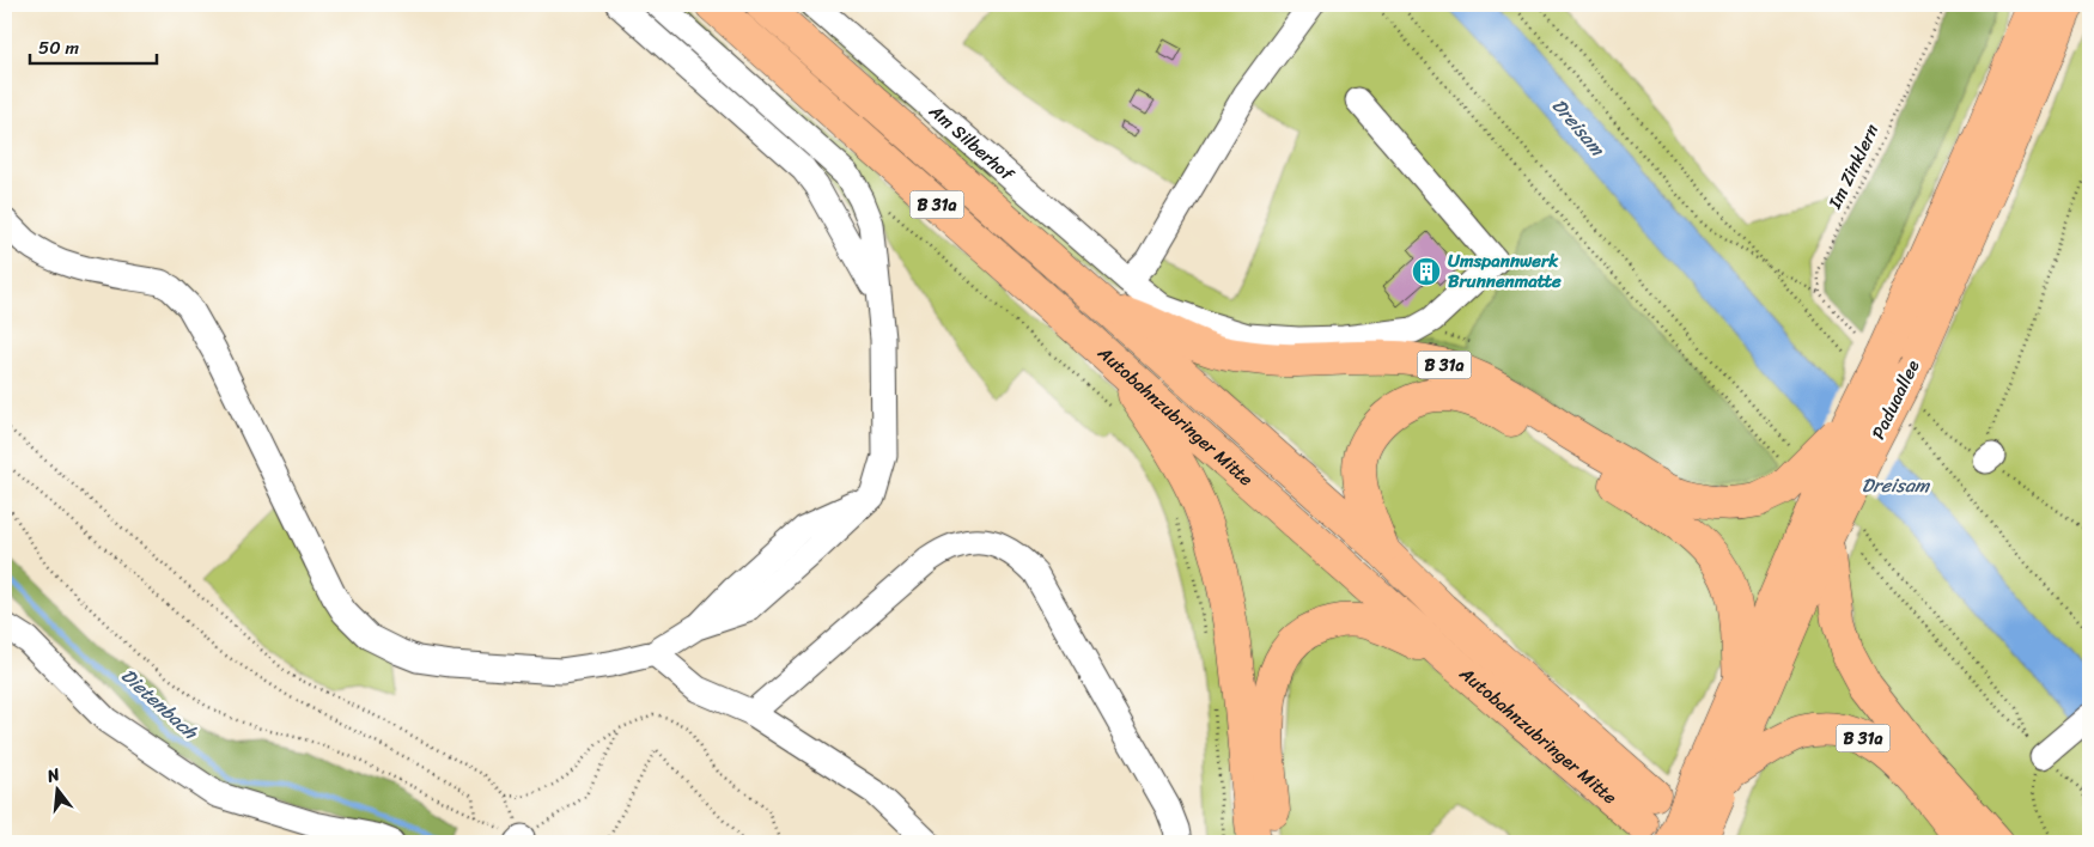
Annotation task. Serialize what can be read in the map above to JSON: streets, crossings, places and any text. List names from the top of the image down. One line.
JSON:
{"streets":{"highway":["B 31a","Paduaallee","Autobahnzubringer Mitte"],"street":["Am Silberhof"],"path":["Im Zinklern"]},"crossings":[["B 31a","Paduaallee"],["B 31a","Autobahnzubringer Mitte"]],"water":["Dreisam","Dietenbach"],"places":{"building":["Umspannwerk Brunnenmatte"]},"scale_bar":"50 m","north":"top"}
